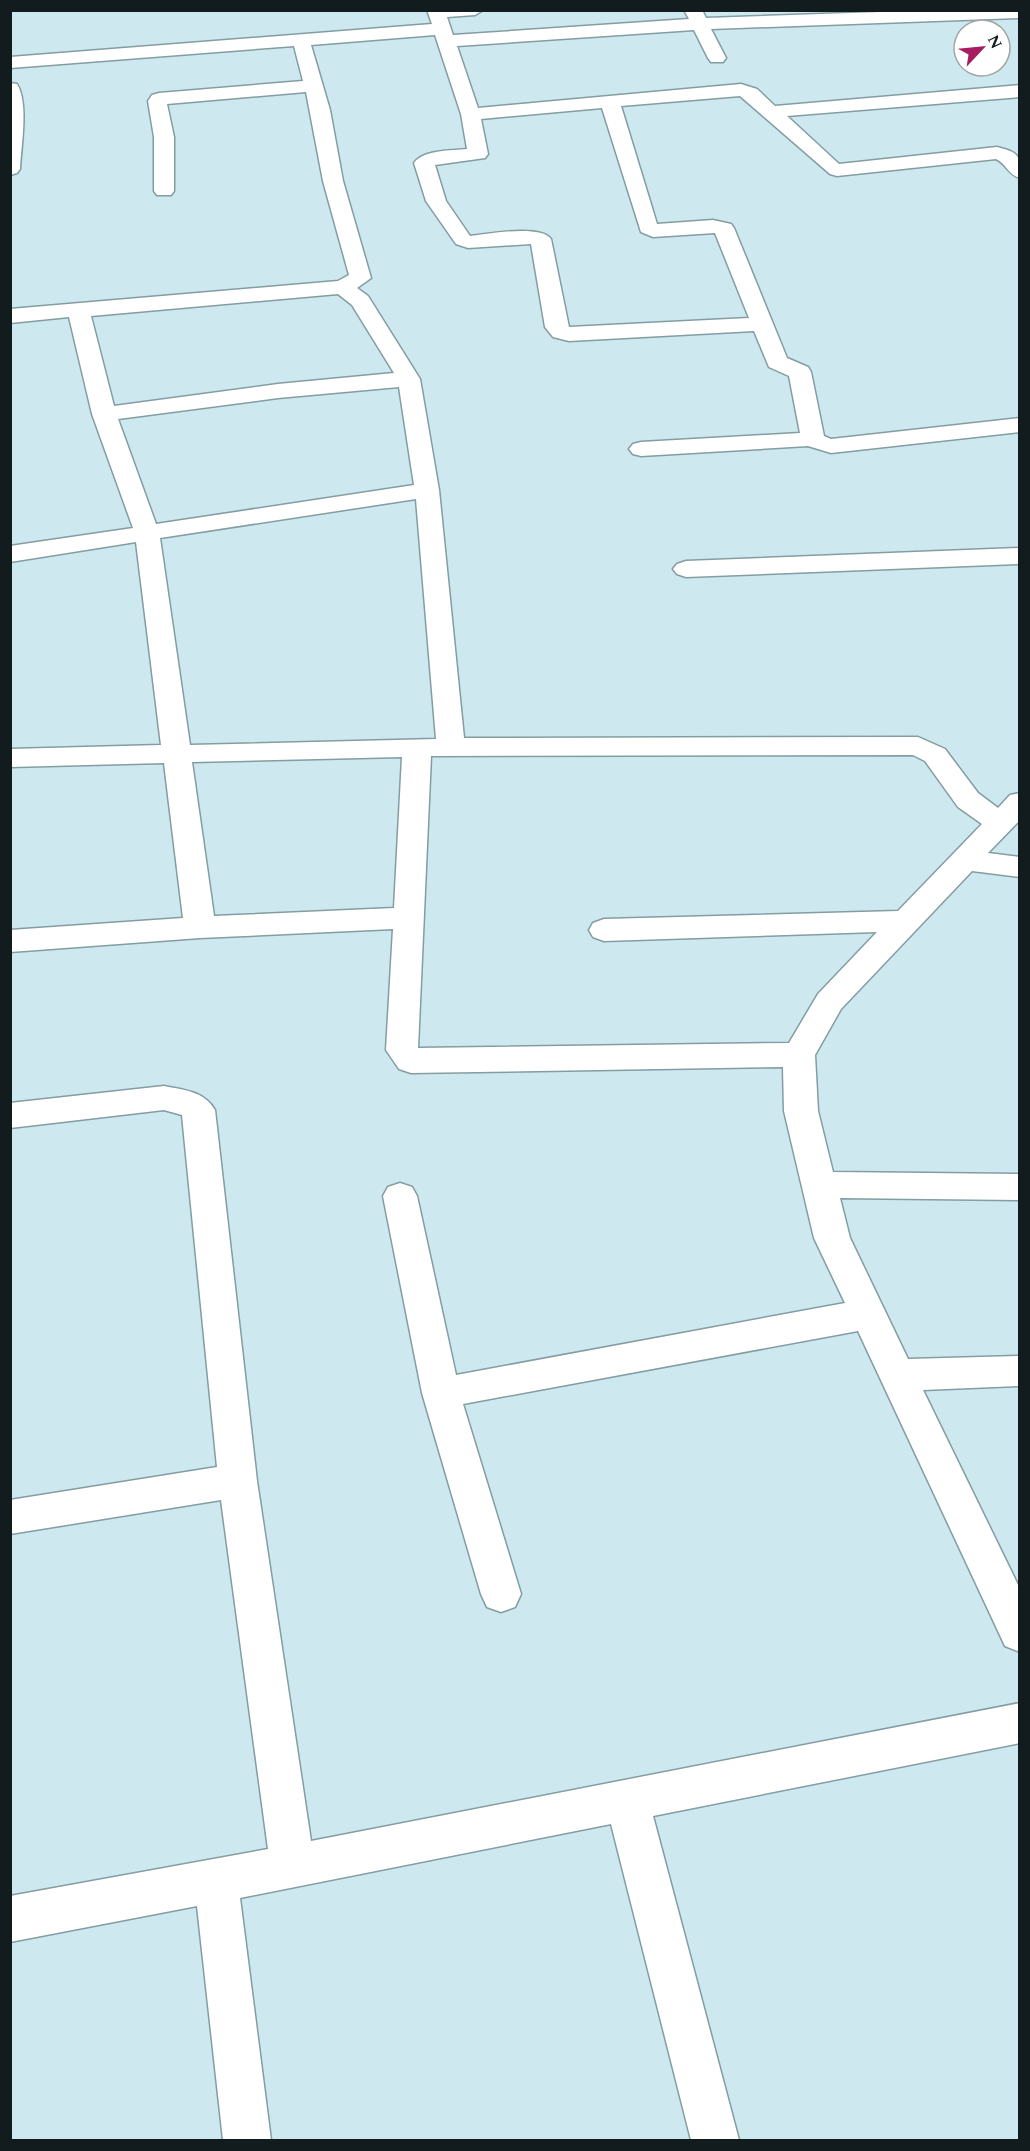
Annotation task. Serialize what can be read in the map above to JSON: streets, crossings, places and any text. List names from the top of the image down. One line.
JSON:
{"north":"top right"}
